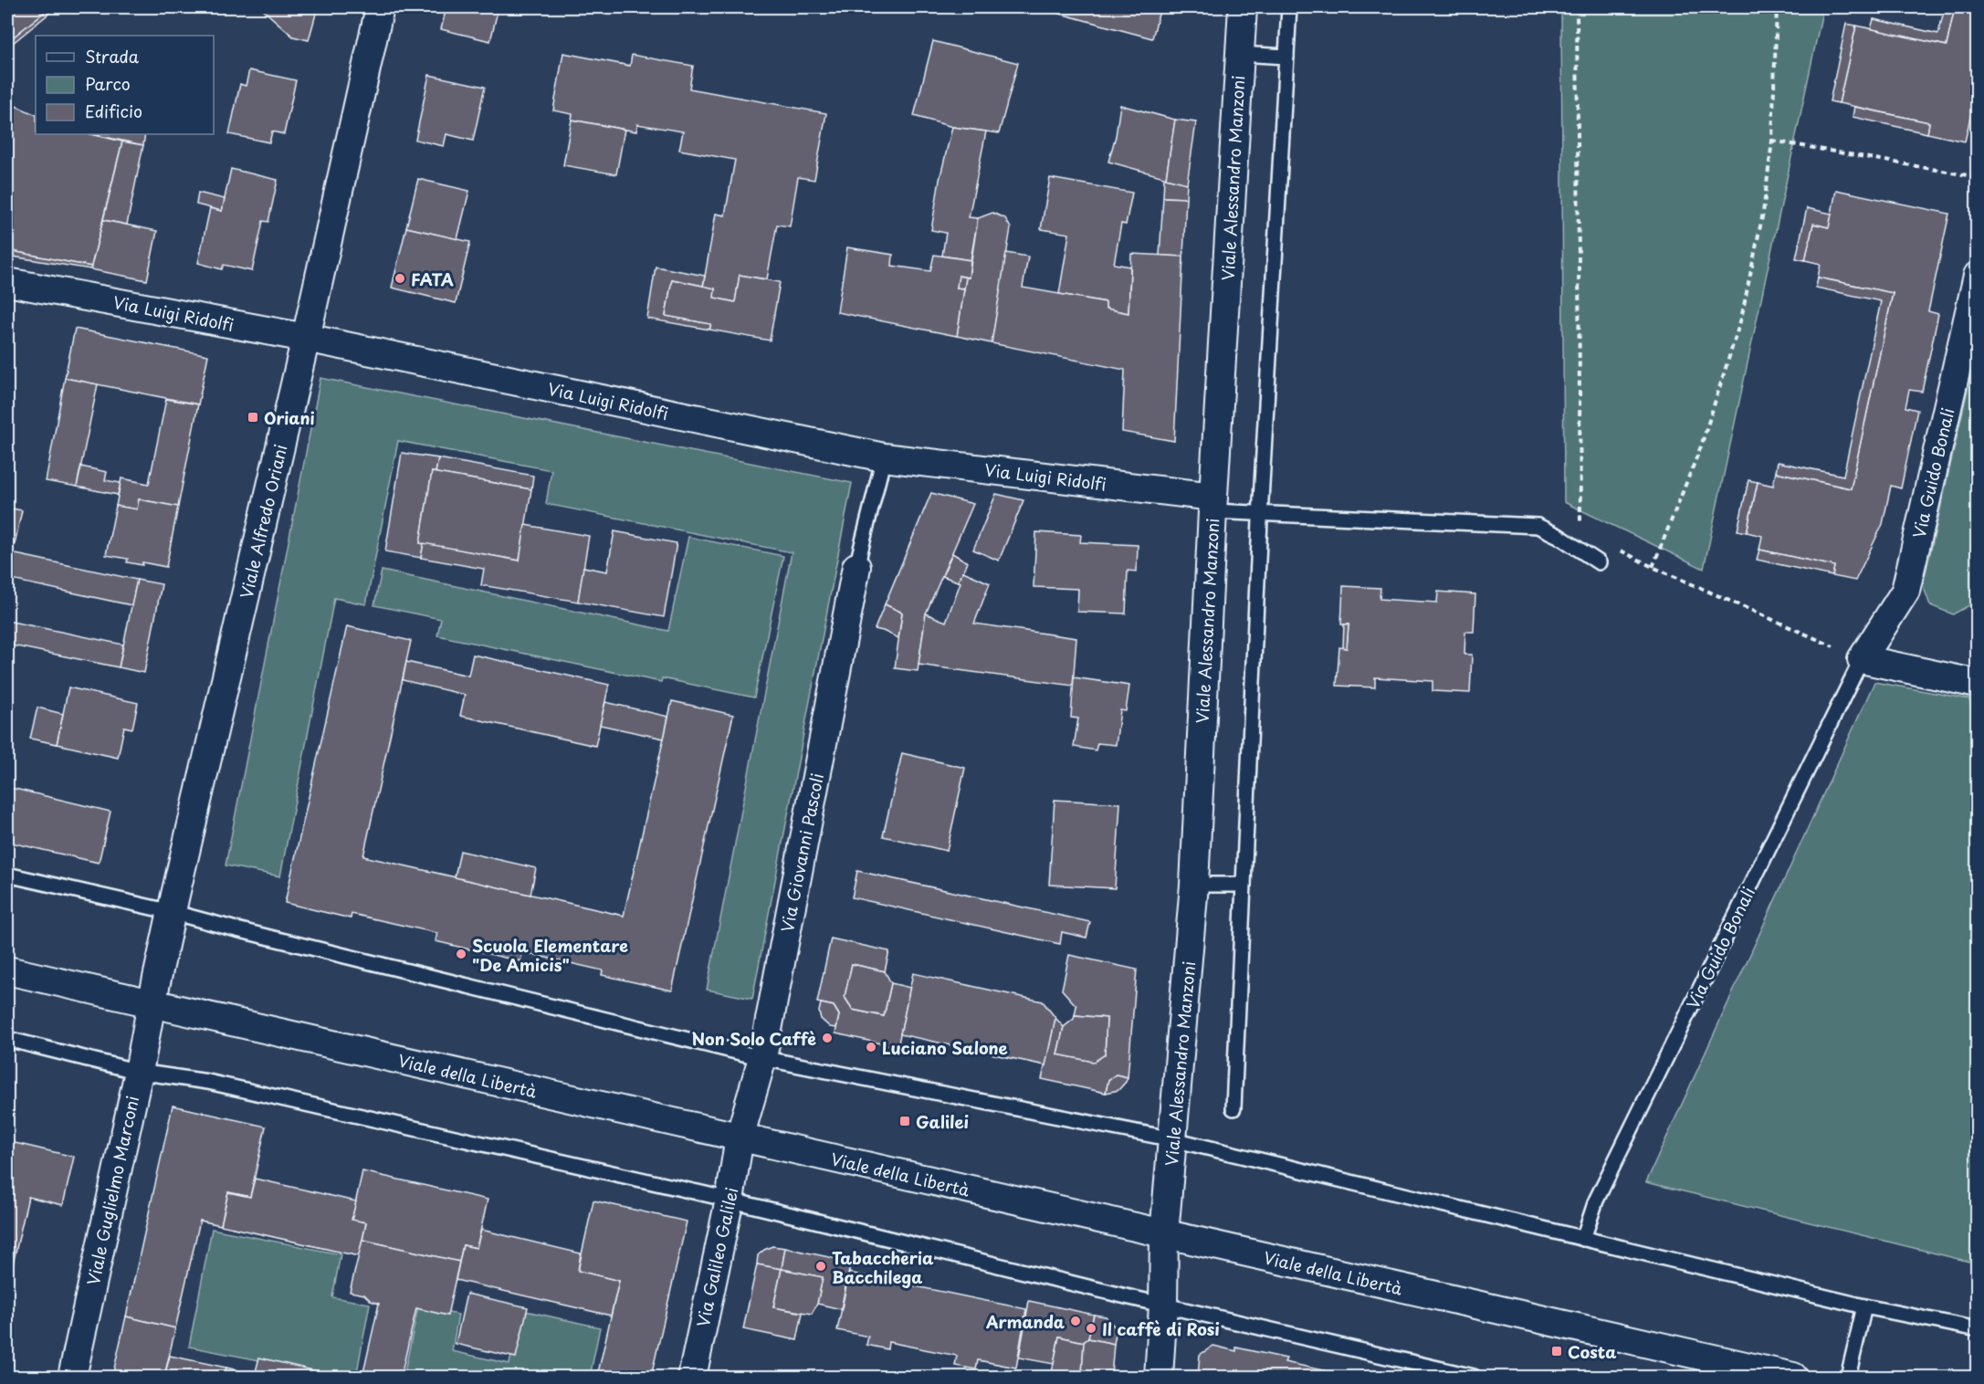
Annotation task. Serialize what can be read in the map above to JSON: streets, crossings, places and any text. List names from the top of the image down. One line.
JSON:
{"streets":{"street":["Viale Alessandro Manzoni","Via Luigi Ridolfi","Via Guido Bonali","Viale Alfredo Oriani","Via Giovanni Pascoli","Viale della Libertà","Viale Guglielmo Marconi","Via Galileo Galilei"]},"crossings":[["Viale Alessandro Manzoni","Via Luigi Ridolfi"],["Viale Alessandro Manzoni","Viale della Libertà"],["Via Luigi Ridolfi","Viale Alfredo Oriani"],["Viale Alfredo Oriani","Viale della Libertà"],["Viale Alfredo Oriani","Viale Guglielmo Marconi"],["Via Giovanni Pascoli","Viale della Libertà"],["Via Giovanni Pascoli","Via Galileo Galilei"],["Viale della Libertà","Viale Guglielmo Marconi"],["Viale della Libertà","Via Galileo Galilei"]],"places":{"other":["FATA","Scuola Elementare \"De Amicis\"","Non Solo Caffè","Luciano Salone","Tabaccheria Bacchilega","Armanda","Il caffè di Rosi"],"transit":["Oriani","Galilei","Costa"]},"legend":["Strada","Parco","Edificio"]}
